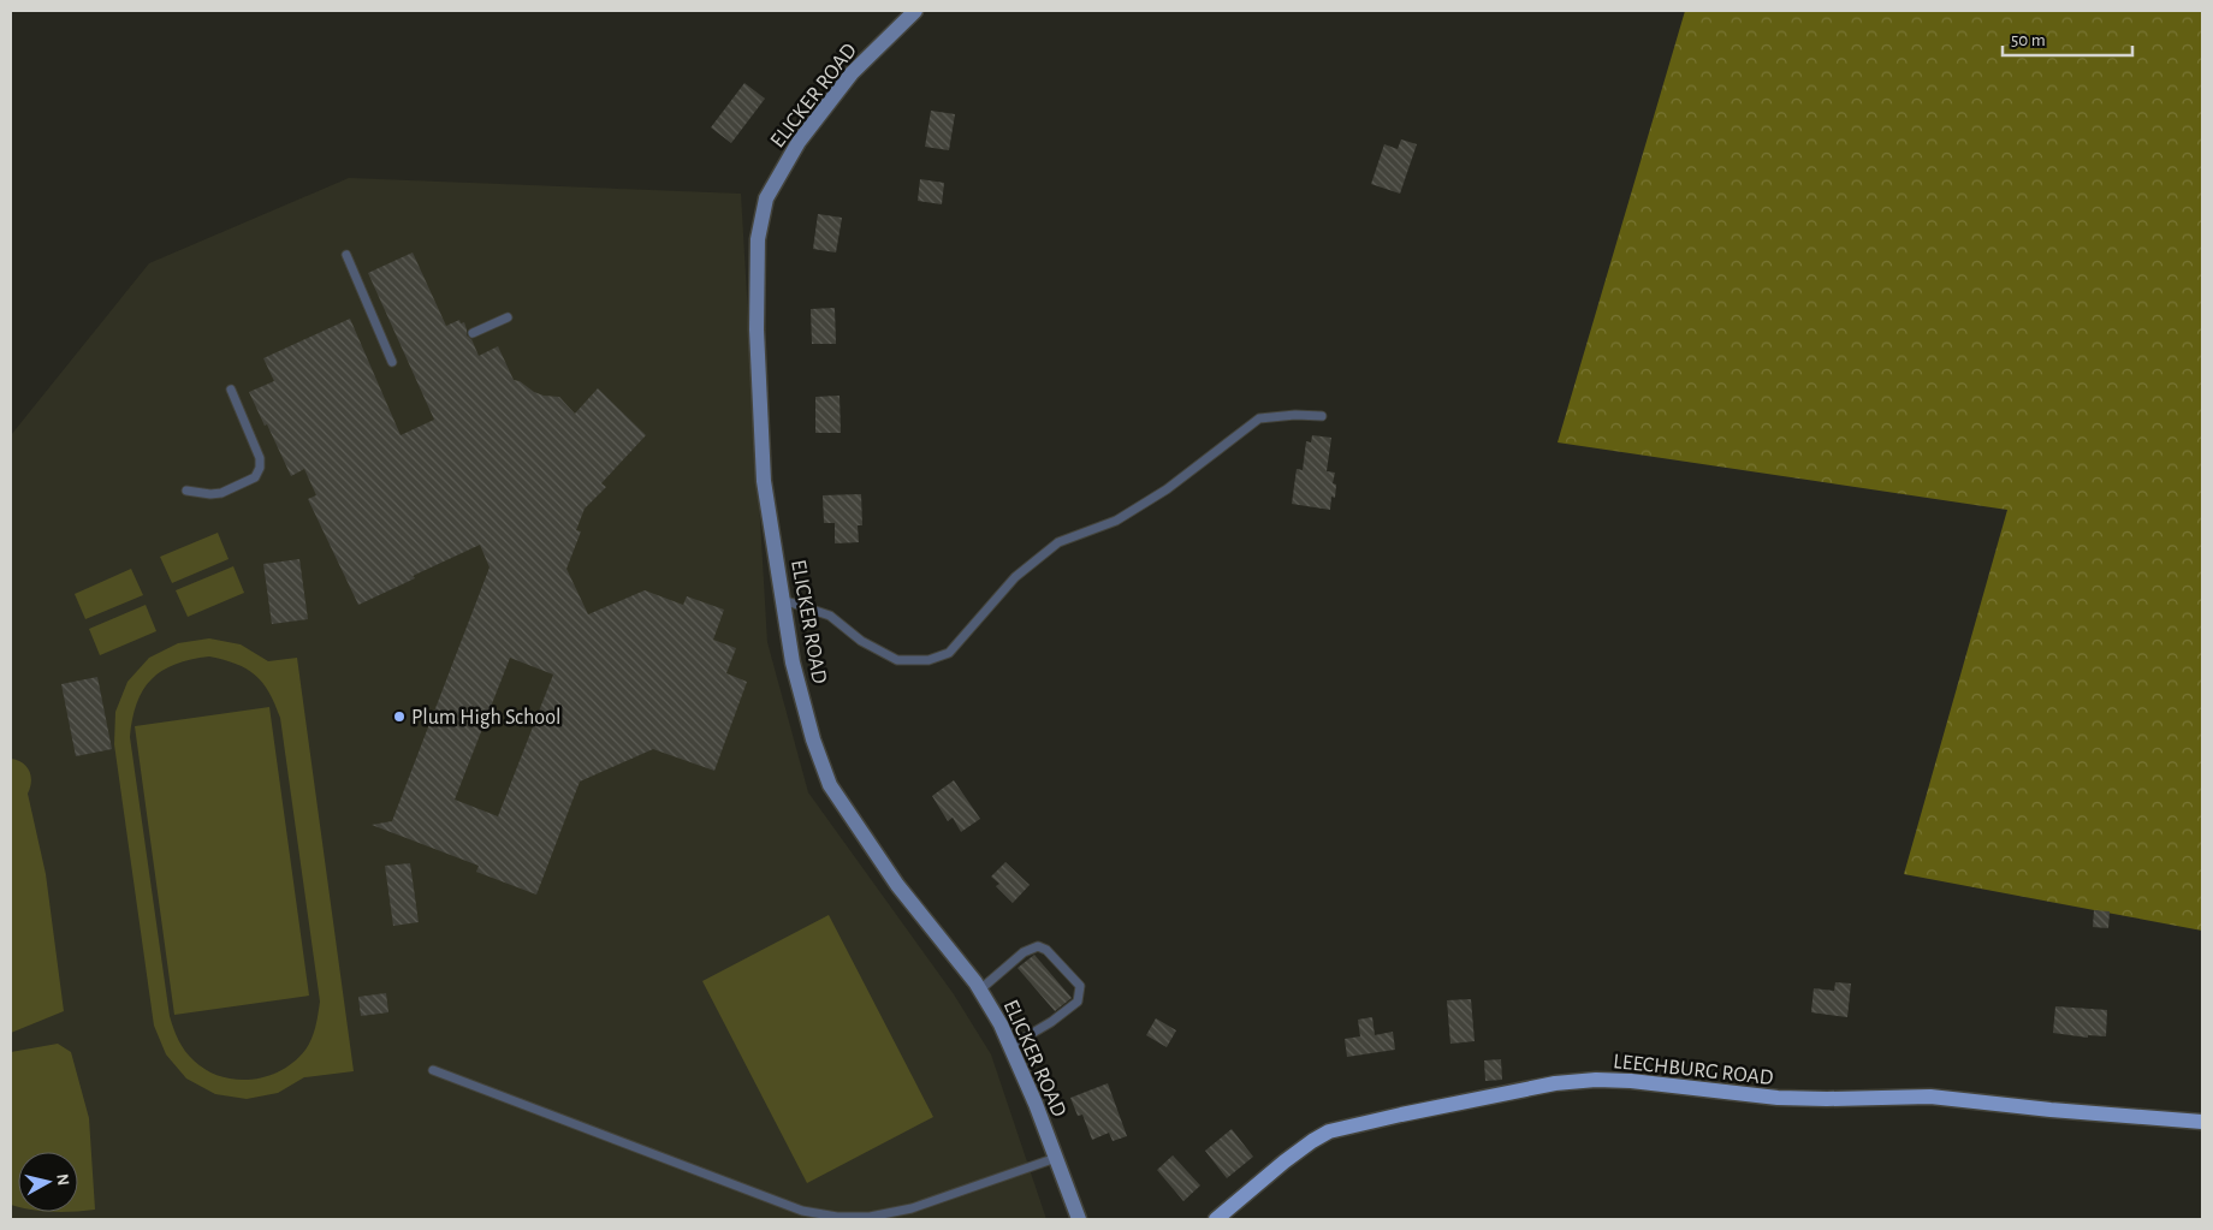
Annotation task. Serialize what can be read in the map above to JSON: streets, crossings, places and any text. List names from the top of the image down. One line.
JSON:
{"streets":{"main road":["LEECHBURG ROAD"],"street":["ELICKER ROAD"]},"places":["Plum High School"],"scale_bar":"50 m","north":"right"}
